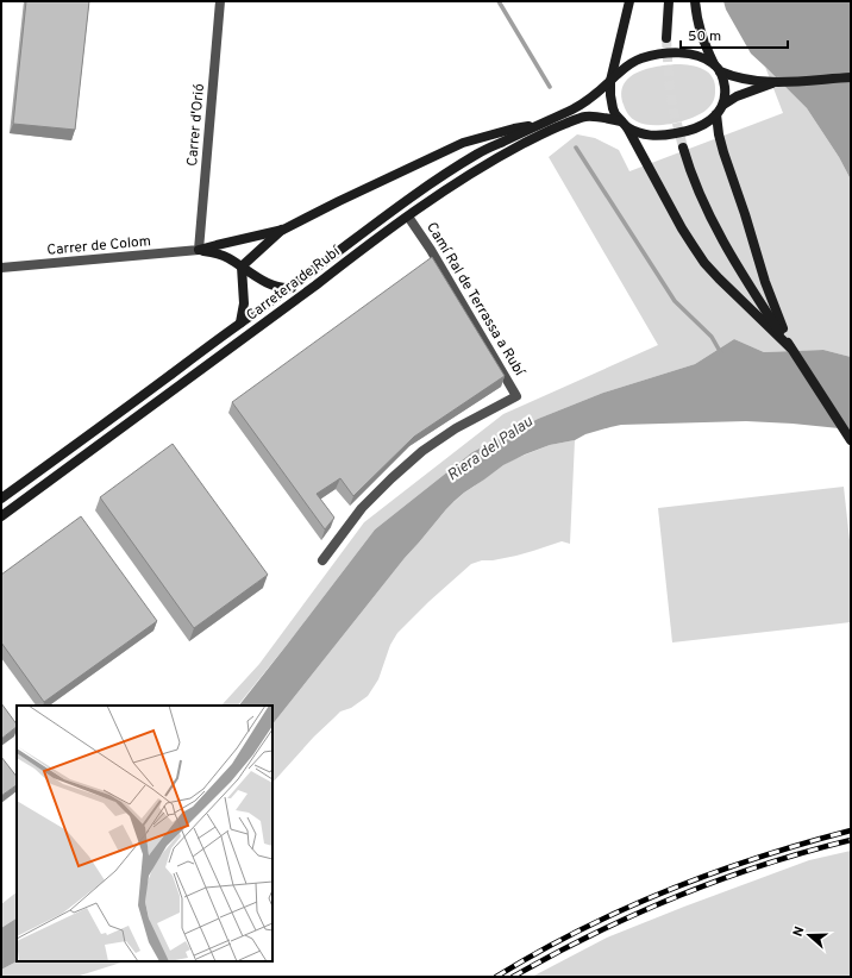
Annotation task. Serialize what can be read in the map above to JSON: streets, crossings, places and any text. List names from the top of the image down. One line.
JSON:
{"streets":{"main road":["Carretera de Rubí"],"street":["Carrer d'Orió","Carrer de Colom","Camí Ral de Terrassa a Rubí"]},"crossings":[["Carrer d'Orió","Carrer de Colom"],["Carretera de Rubí","Camí Ral de Terrassa a Rubí"]],"water":["Riera del Palau"],"scale_bar":"50 m","north":"left"}
